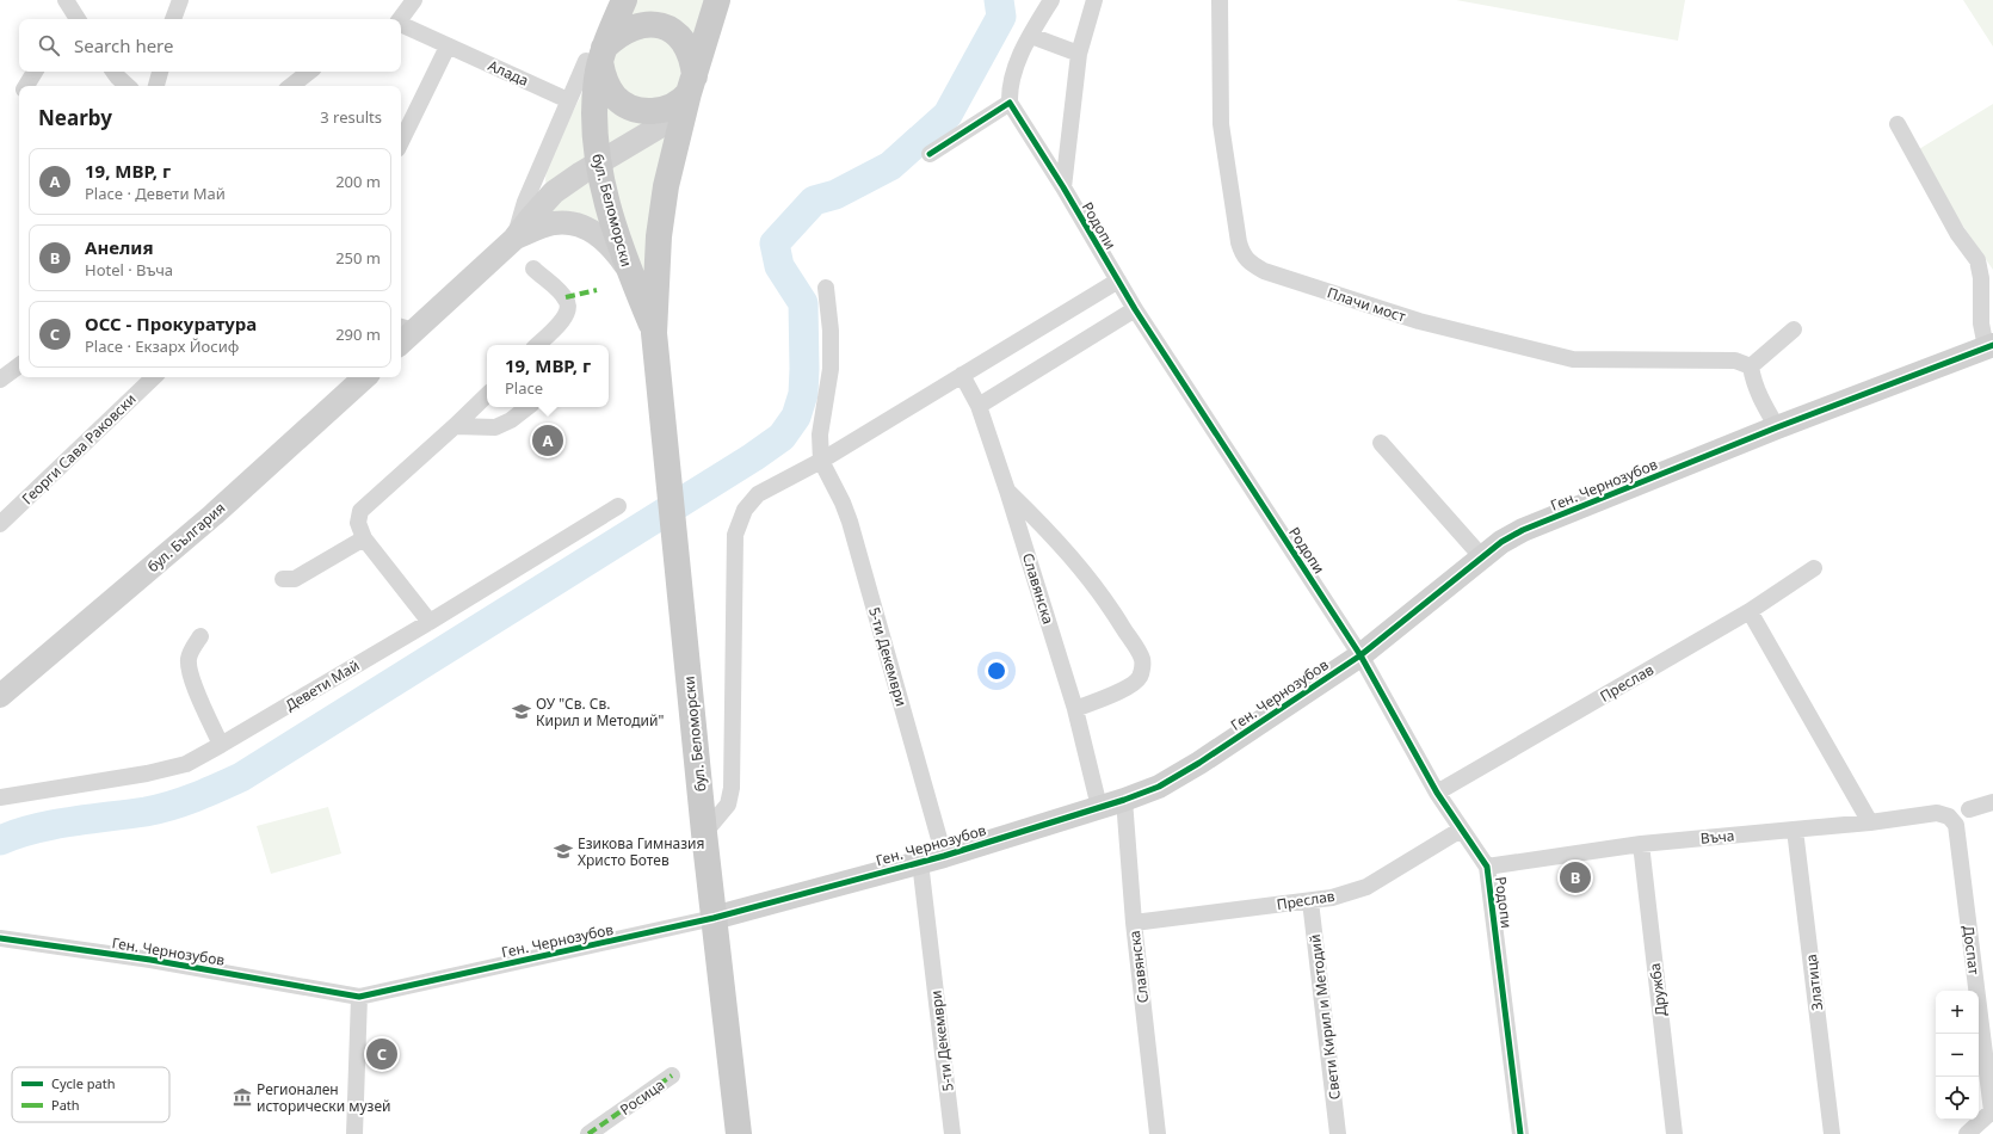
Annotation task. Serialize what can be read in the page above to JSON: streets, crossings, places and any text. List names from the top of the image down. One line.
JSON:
{"streets":{"main road":["бул. Беломорски"],"street":["Алада","Родопи","Плачи мост","Георги Сава Раковски","Ген. Чернозубов","бул. България","Славянска","5-ти Декември","Преслав","Девети Май","Въча","Доспат","Златица","Дружба","Свети Кирил и Методий","Росица"]},"crossings":[["бул. Беломорски","Ген. Чернозубов"],["Родопи","Ген. Чернозубов"],["Родопи","Преслав"],["Родопи","Въча"],["Ген. Чернозубов","Славянска"],["Ген. Чернозубов","5-ти Декември"],["Славянска","Преслав"],["Преслав","Свети Кирил и Методий"],["Въча","Доспат"],["Въча","Златица"],["Въча","Дружба"]],"places":{"school or university":["ОУ \"Св. Св. Кирил и Методий\"","Езикова Гимназия Христо Ботев"],"museum":["Регионален исторически музей"]},"legend":["Cycle path","Path"],"page":{"search":"Search here","heading":["Nearby","3 results"],"list":[{"mark":"A","name":"19, МВР, г","note":"Place · Девети Май","value":"200 m"},{"mark":"B","name":"Анелия","note":"Hotel · Въча","value":"250 m"},{"mark":"C","name":"ОСС - Прокуратура","note":"Place · Екзарх Йосиф","value":"290 m"}],"popup":["19, МВР, г","Place"],"pins":["A","B","C"],"map_buttons":["+","−"]}}
